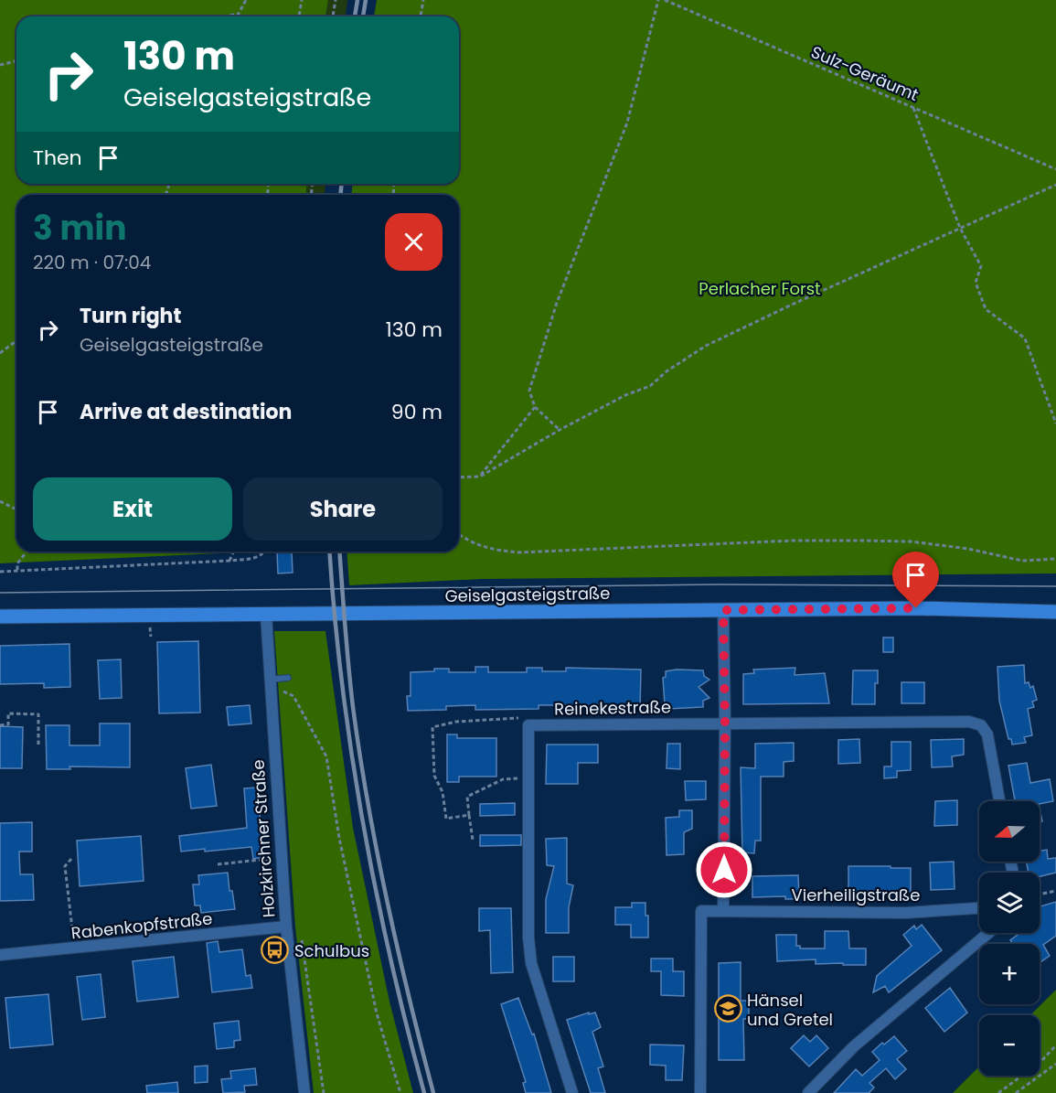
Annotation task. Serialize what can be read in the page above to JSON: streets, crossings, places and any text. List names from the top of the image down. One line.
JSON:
{"streets":{"main road":["Geiselgasteigstraße"],"street":["Reinekestraße","Holzkirchner Straße","Vierheiligstraße","Rabenkopfstraße"],"path":["Sulz-Geräumt"]},"crossings":[["Geiselgasteigstraße","Holzkirchner Straße"],["Holzkirchner Straße","Rabenkopfstraße"]],"parks":["Perlacher Forst"],"places":{"bus stop":["Schulbus"],"school or university":["Hänsel und Gretel"]},"north":"left","page":{"turn":["130 m","Geiselgasteigstraße"],"then":"Then","heading":["3 min","220 m · 07:04"],"list":[{"name":"Turn right","note":"Geiselgasteigstraße","value":"130 m"},{"name":"Arrive at destination","value":"90 m"}],"buttons":["Exit","Share"],"map_buttons":["+","−"]}}
